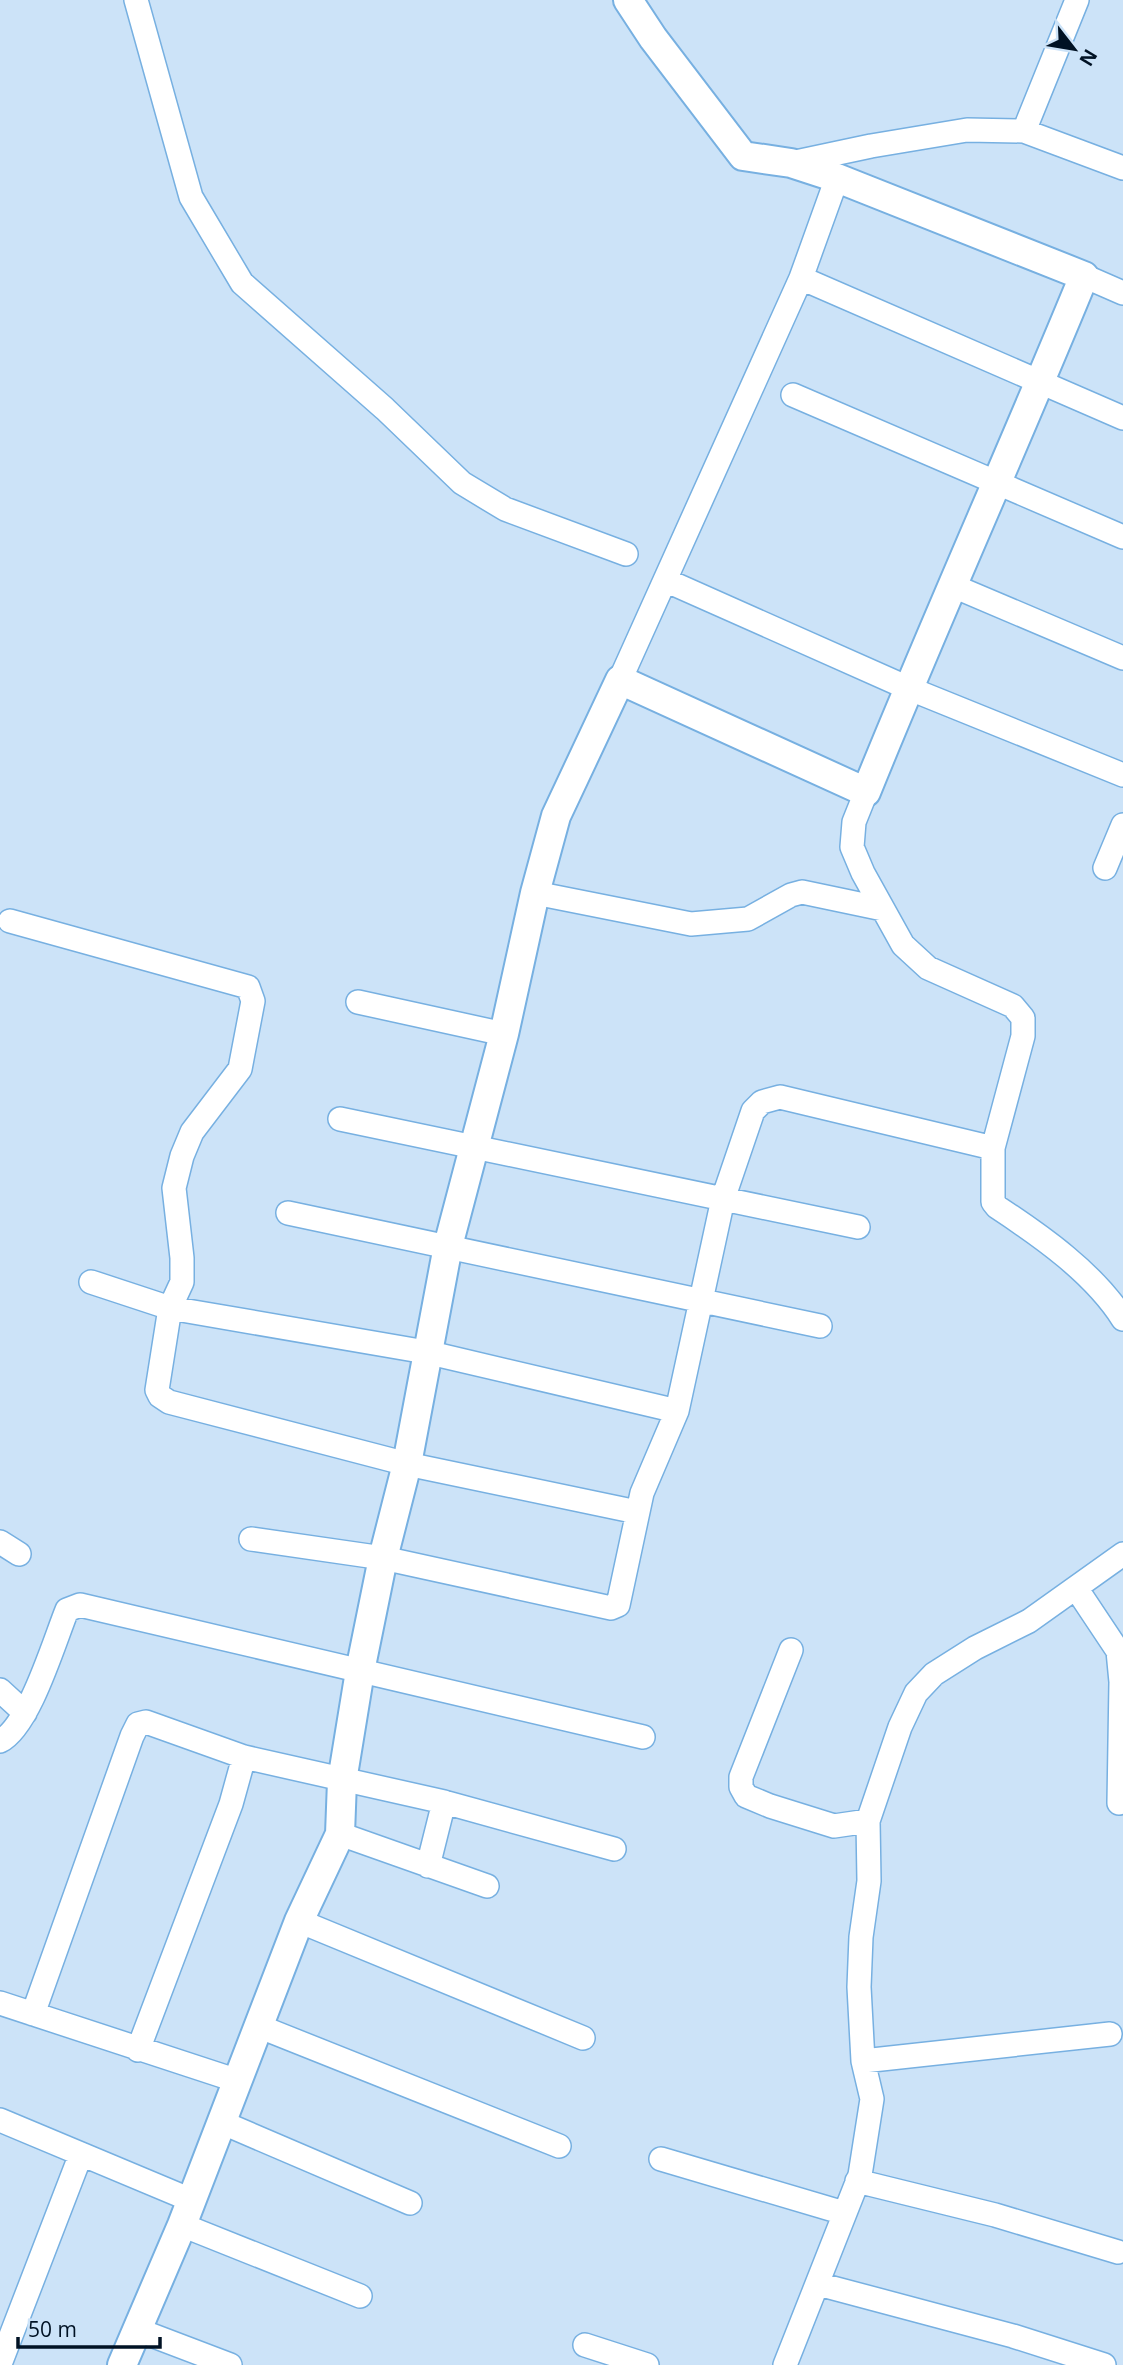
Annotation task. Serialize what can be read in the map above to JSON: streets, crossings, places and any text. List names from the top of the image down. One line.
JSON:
{"scale_bar":"50 m","north":"bottom right"}
